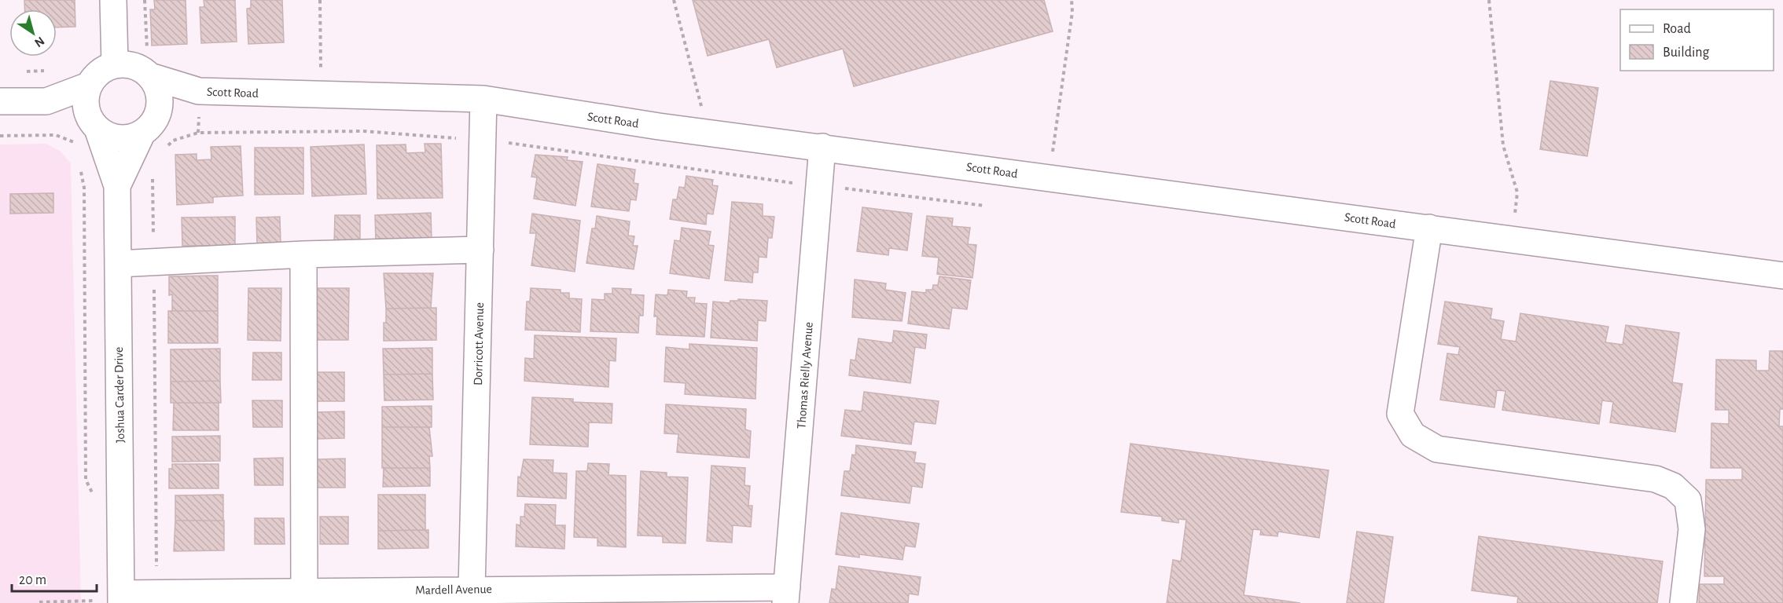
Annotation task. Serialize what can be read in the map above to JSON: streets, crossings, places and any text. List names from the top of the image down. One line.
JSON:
{"streets":{"street":["Scott Road","Dorricott Avenue","Thomas Rielly Avenue","Joshua Carder Drive","Mardell Avenue"]},"crossings":[["Scott Road","Dorricott Avenue"],["Scott Road","Thomas Rielly Avenue"],["Scott Road","Joshua Carder Drive"],["Dorricott Avenue","Mardell Avenue"],["Thomas Rielly Avenue","Mardell Avenue"],["Joshua Carder Drive","Mardell Avenue"]],"legend":["Road","Building"],"scale_bar":"20 m","north":"bottom right"}
